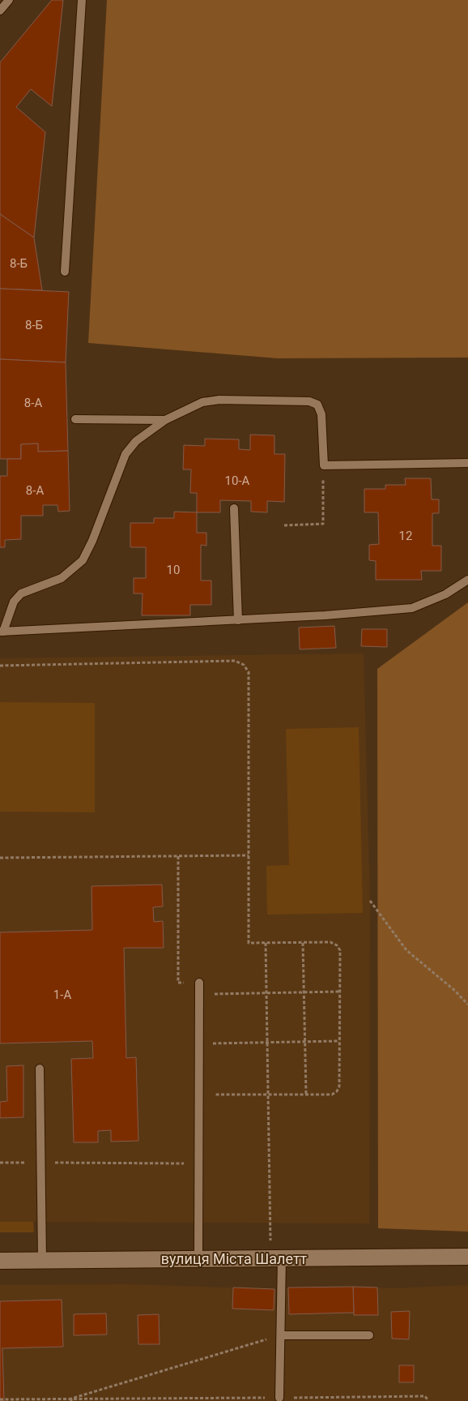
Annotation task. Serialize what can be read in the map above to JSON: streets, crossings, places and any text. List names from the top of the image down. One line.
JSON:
{"streets":{"street":["вулиця Міста Шалетт"]},"house_numbers":["8-Б","8-Б","8-А","10-А","8-А","12","10","1-А"]}
